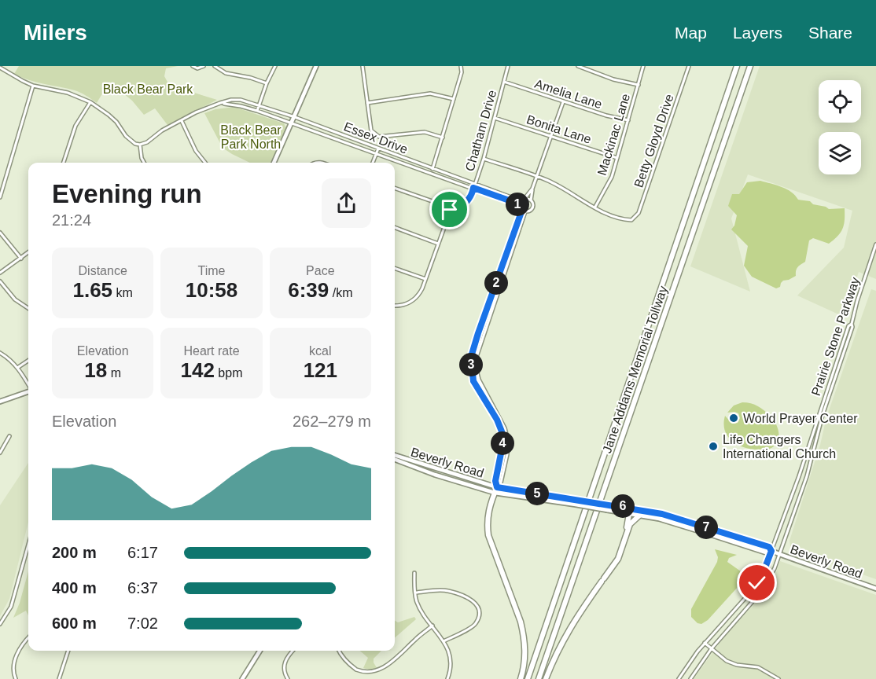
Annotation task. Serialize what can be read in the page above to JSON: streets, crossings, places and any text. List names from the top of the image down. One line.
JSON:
{"streets":{"highway":["Jane Addams Memorial Tollway"],"street":["Amelia Lane","Bonita Lane","Chatham Drive","Mackinac Lane","Essex Drive","Betty Gloyd Drive","Prairie Stone Parkway","Beverly Road"]},"crossings":[["Amelia Lane","Chatham Drive"],["Amelia Lane","Mackinac Lane"],["Bonita Lane","Chatham Drive"],["Bonita Lane","Mackinac Lane"],["Chatham Drive","Essex Drive"],["Mackinac Lane","Betty Gloyd Drive"],["Prairie Stone Parkway","Beverly Road"]],"parks":["Black Bear Park","Black Bear Park North"],"places":["World Prayer Center","Life Changers International Church"],"page":{"header":"Milers","nav":["Map","Layers","Share"],"heading":["Evening run","21:24"],"pins":["1","2","3","4","5","6","7"],"stats":[["Distance","1.65 km"],["Time","10:58"],["Pace","6:39 /km"],["Elevation","18 m"],["Heart rate","142 bpm"],["kcal","121"]],"chart":["Elevation","262–279 m"],"list":[{"name":"200 m","note":"6:17"},{"name":"400 m","note":"6:37"},{"name":"600 m","note":"7:02"}]}}
